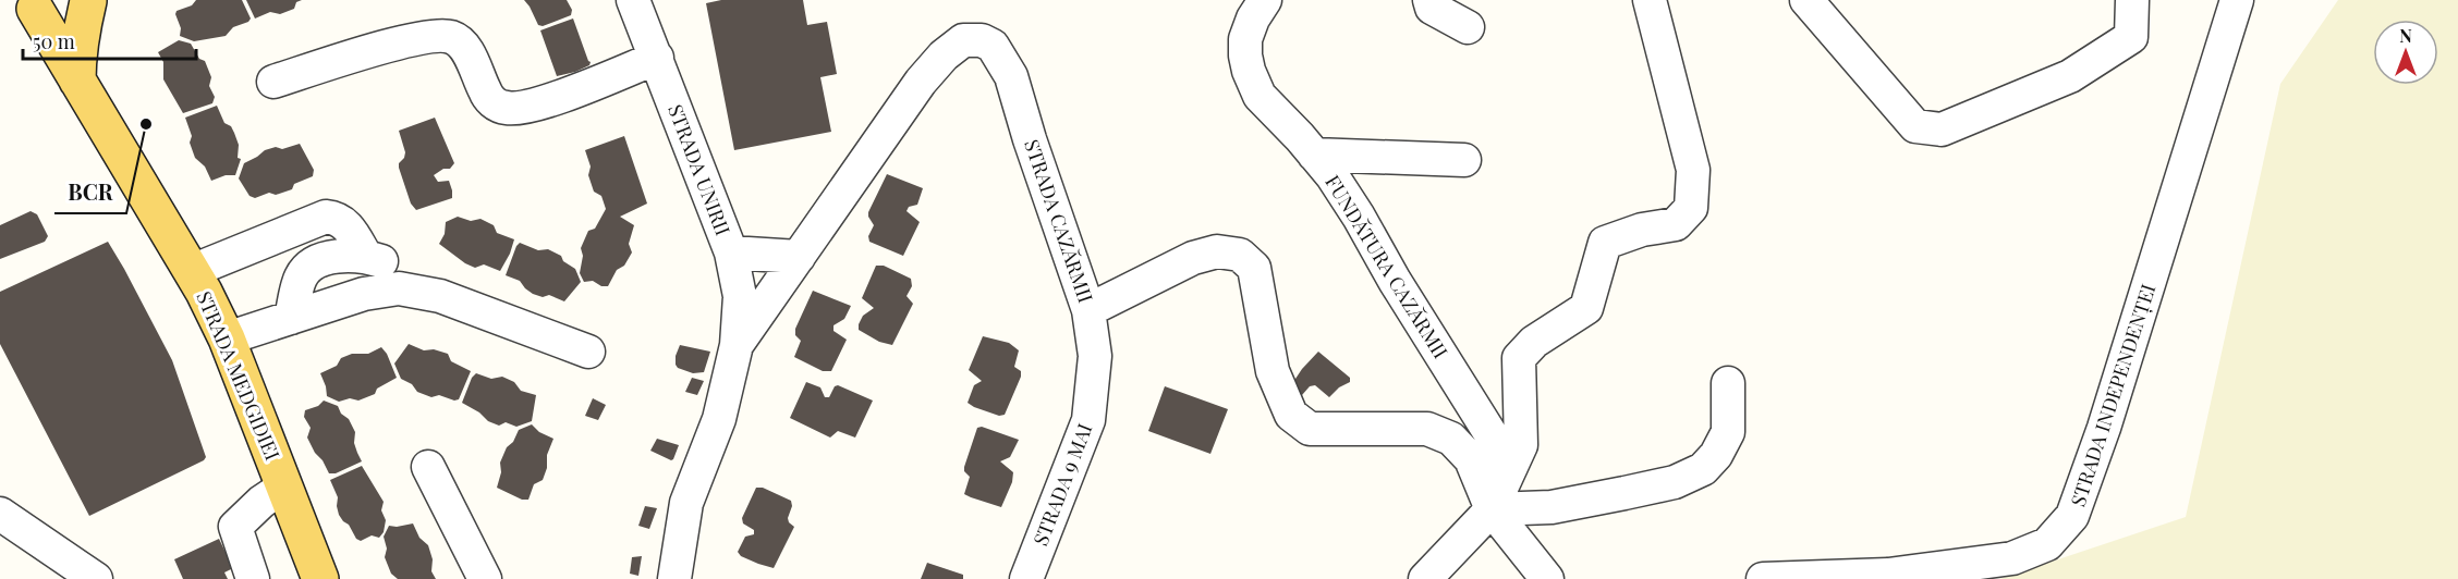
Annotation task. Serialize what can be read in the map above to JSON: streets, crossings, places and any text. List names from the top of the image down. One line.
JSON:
{"streets":{"main road":["STRADA MEDGIDIEI"],"street":["STRADA UNIRII","STRADA CAZĂRMII","FUNDĂTURA CAZĂRMII","STRADA INDEPENDENȚEI","STRADA 9 MAI"]},"crossings":[["STRADA UNIRII","STRADA CAZĂRMII"],["STRADA CAZĂRMII","STRADA 9 MAI"]],"places":["BCR"],"scale_bar":"50 m","north":"top"}
